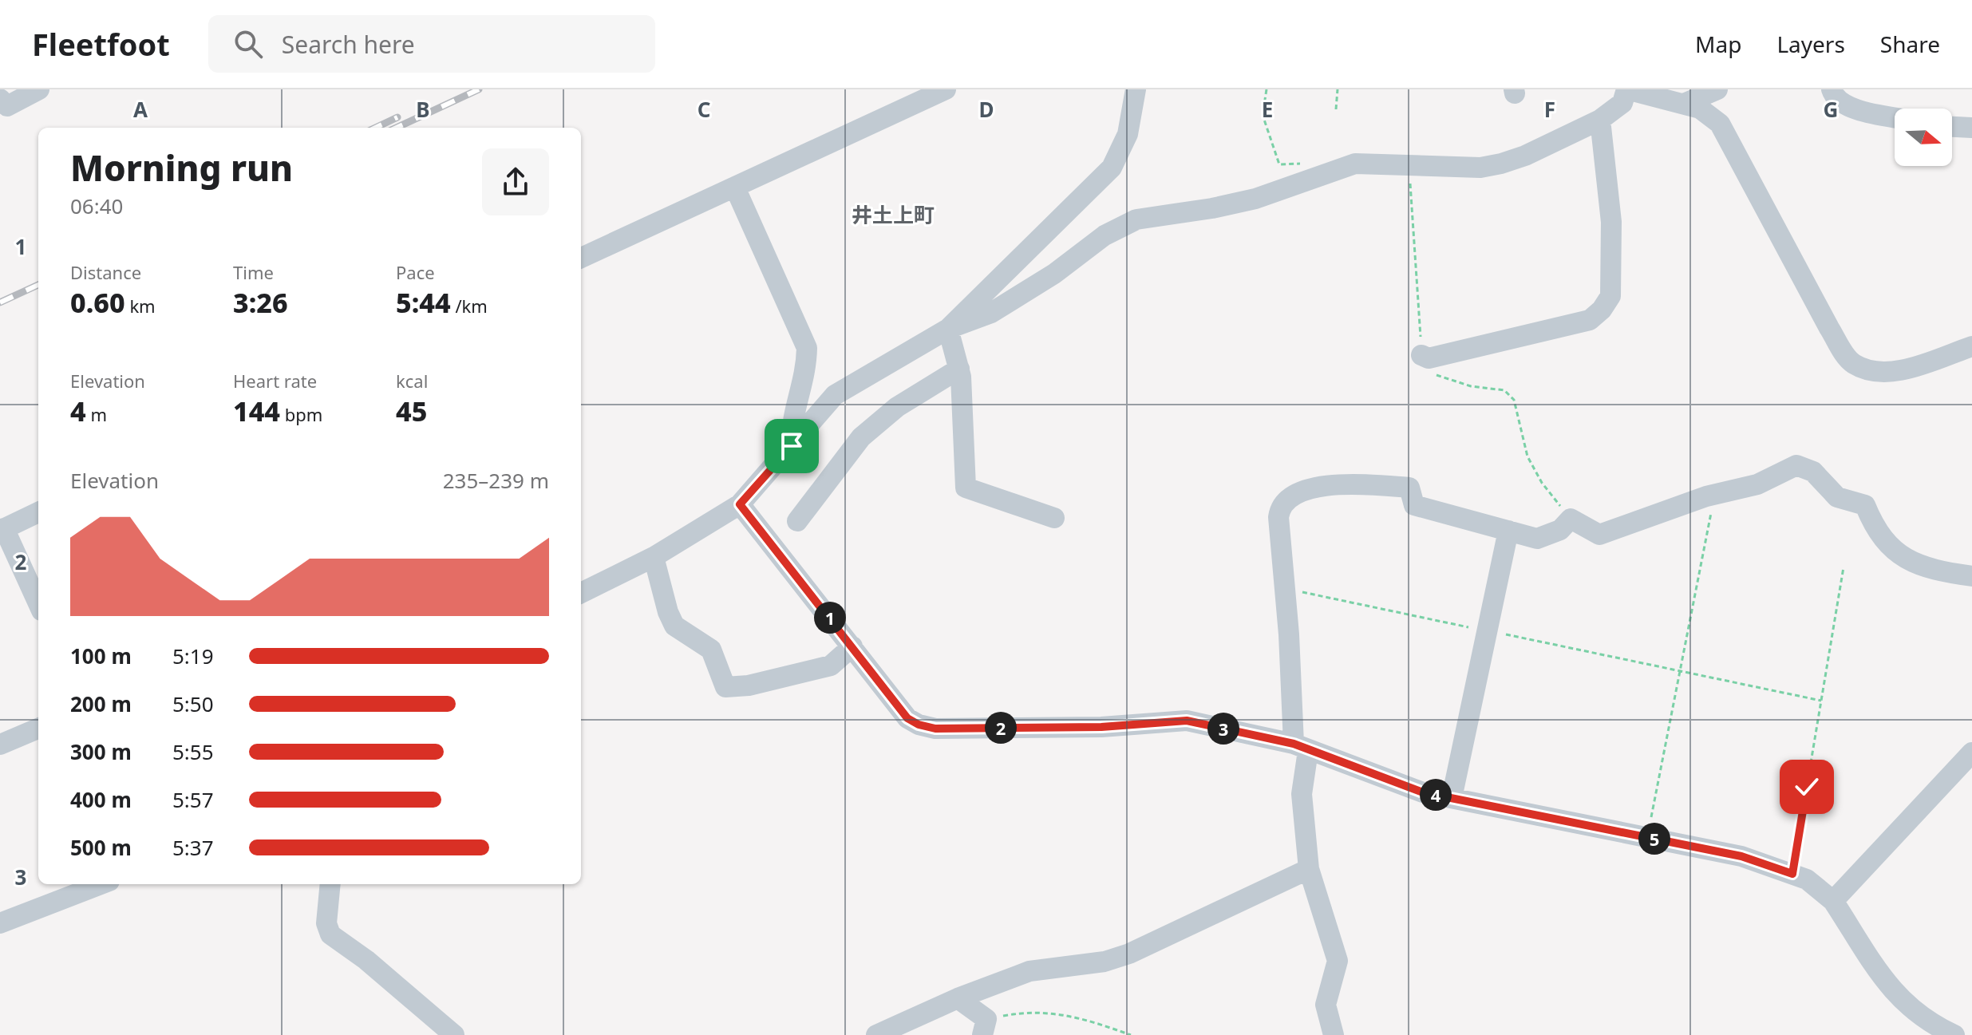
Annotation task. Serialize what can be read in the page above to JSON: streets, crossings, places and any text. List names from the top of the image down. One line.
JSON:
{"districts":["井土上町"],"north":"right","page":{"header":"Fleetfoot","search":"Search here","nav":["Map","Layers","Share"],"heading":["Morning run","06:40"],"stats":[["Distance","0.60 km"],["Time","3:26"],["Pace","5:44 /km"],["Elevation","4 m"],["Heart rate","144 bpm"],["kcal","45"]],"chart":["Elevation","235–239 m"],"pins":["1","2","3","4","5"],"list":[{"name":"100 m","note":"5:19"},{"name":"200 m","note":"5:50"},{"name":"300 m","note":"5:55"},{"name":"400 m","note":"5:57"},{"name":"500 m","note":"5:37"}]},"grid":{"columns":["A","B","C","D","E","F","G"],"rows":["1","2","3"]}}
